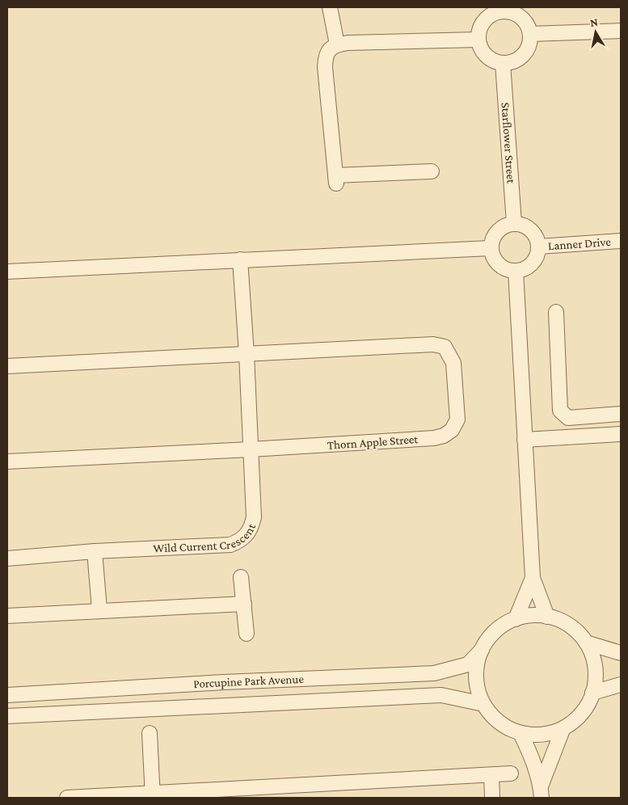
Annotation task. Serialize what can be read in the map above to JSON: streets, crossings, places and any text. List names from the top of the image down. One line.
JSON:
{"streets":{"street":["Starflower Street","Lanner Drive","Thorn Apple Street","Wild Current Crescent","Porcupine Park Avenue"]},"crossings":[["Starflower Street","Lanner Drive"],["Thorn Apple Street","Wild Current Crescent"]],"north":"top"}
